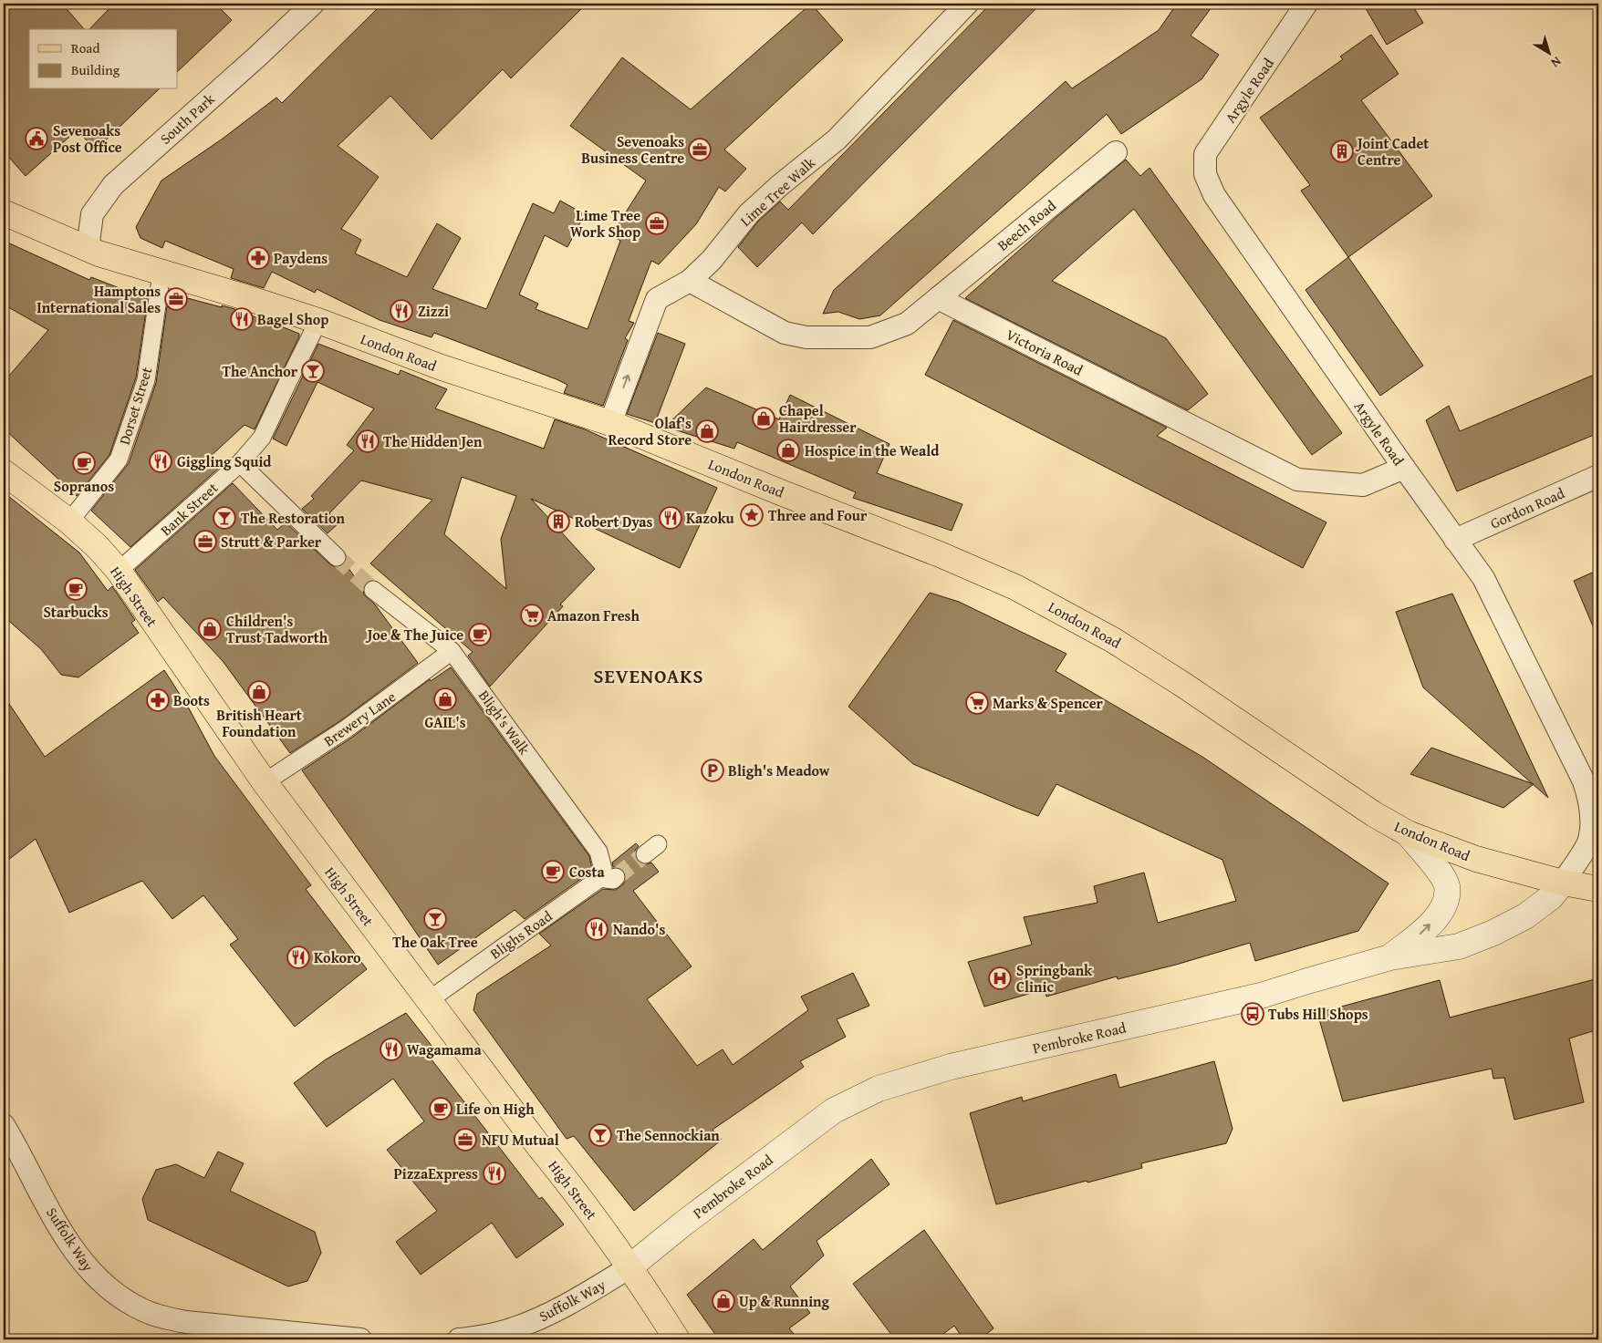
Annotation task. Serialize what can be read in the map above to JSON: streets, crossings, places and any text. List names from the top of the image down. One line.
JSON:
{"streets":{"main road":["London Road","High Street"],"street":["Argyle Road","South Park","Lime Tree Walk","Beech Road","Victoria Road","Dorset Street","Gordon Road","Bank Street","Brewery Lane","Bligh's Walk","Blighs Road","Pembroke Road","Suffolk Way"]},"crossings":[["Argyle Road","London Road"],["Argyle Road","Victoria Road"],["Argyle Road","Gordon Road"],["Argyle Road","Pembroke Road"],["South Park","London Road"],["Lime Tree Walk","London Road"],["Beech Road","Victoria Road"],["London Road","Dorset Street"],["London Road","Bank Street"],["London Road","Pembroke Road"],["Dorset Street","High Street"],["Bank Street","High Street"],["High Street","Brewery Lane"],["High Street","Blighs Road"],["High Street","Pembroke Road"],["High Street","Suffolk Way"],["Brewery Lane","Bligh's Walk"],["Bligh's Walk","Blighs Road"],["Pembroke Road","Suffolk Way"]],"districts":["SEVENOAKS"],"places":{"public building":["Sevenoaks Post Office"],"office":["Sevenoaks Business Centre","Lime Tree Work Shop","Hamptons International Sales","Strutt & Parker","NFU Mutual"],"building":["Joint Cadet Centre","Robert Dyas"],"pharmacy":["Paydens","Boots"],"restaurant":["Zizzi","Bagel Shop","The Hidden Jen","Giggling Squid","Kazoku","Nando's","Kokoro","Wagamama","PizzaExpress"],"bar":["The Anchor","The Restoration","The Oak Tree","The Sennockian"],"shop":["Chapel Hairdresser","Olaf's Record Store","Hospice in the Weald","Children's Trust Tadworth","British Heart Foundation","GAIL's","Up & Running"],"cafe":["Sopranos","Starbucks","Joe & The Juice","Costa","Life on High"],"place":["Three and Four"],"supermarket":["Amazon Fresh","Marks & Spencer"],"parking":["Bligh's Meadow"],"hospital":["Springbank Clinic"],"bus stop":["Tubs Hill Shops"]},"legend":["Road","Building"],"north":"bottom right"}
